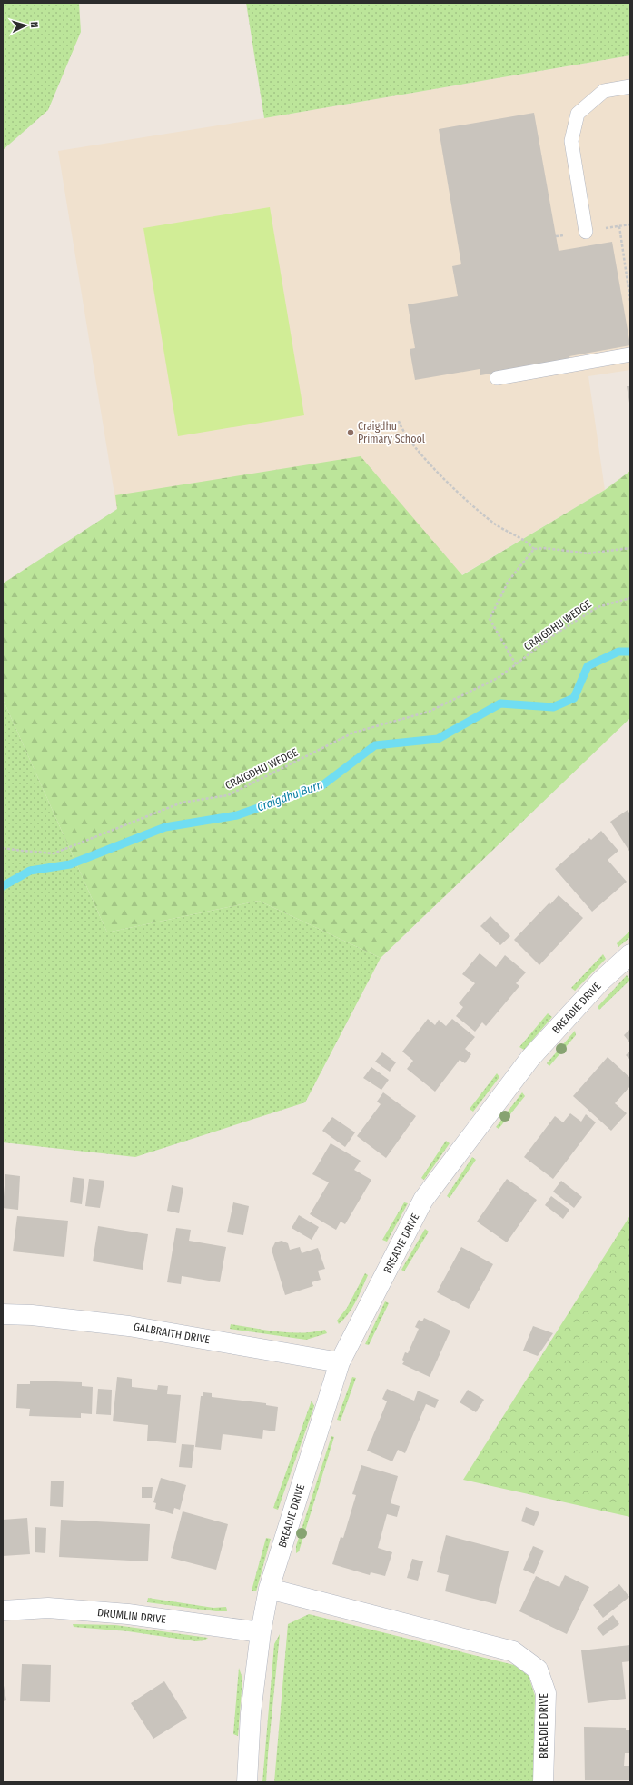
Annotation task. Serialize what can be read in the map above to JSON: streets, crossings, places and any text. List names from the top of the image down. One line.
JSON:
{"streets":{"street":["BREADIE DRIVE","GALBRAITH DRIVE","DRUMLIN DRIVE"],"path":["CRAIGDHU WEDGE"]},"crossings":[["BREADIE DRIVE","GALBRAITH DRIVE"],["BREADIE DRIVE","DRUMLIN DRIVE"]],"water":["Craigdhu Burn"],"places":["Craigdhu Primary School"],"north":"right"}
